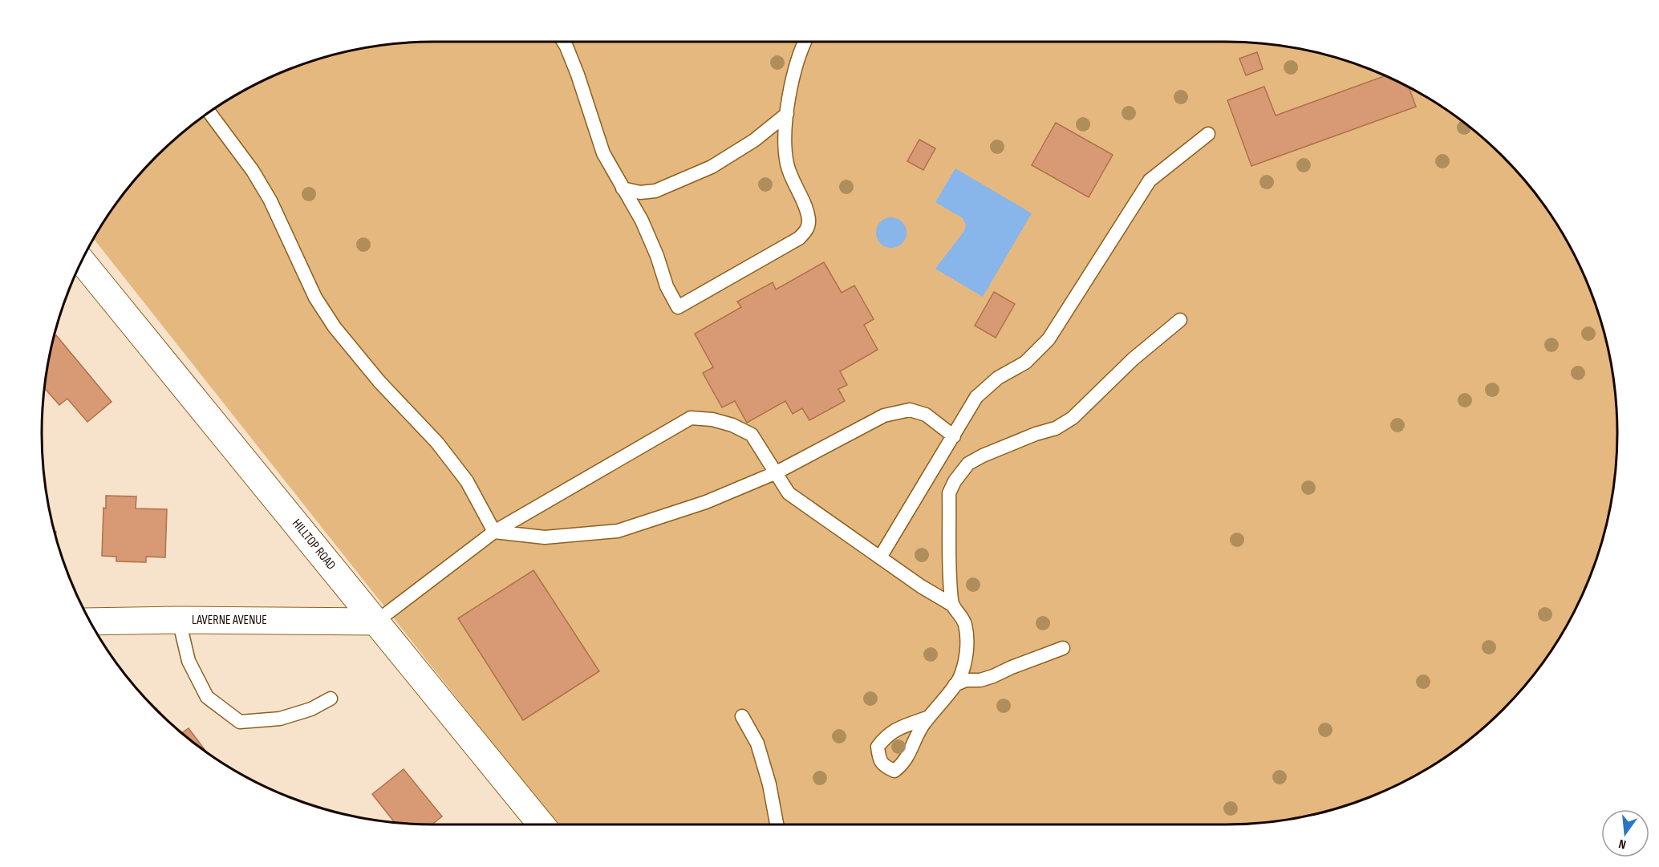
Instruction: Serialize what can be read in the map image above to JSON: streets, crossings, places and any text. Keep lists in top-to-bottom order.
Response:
{
  "streets": {
    "street": ["HILLTOP ROAD", "LAVERNE AVENUE"]
  },
  "crossings": [
    ["HILLTOP ROAD", "LAVERNE AVENUE"]
  ],
  "north": "bottom"
}
